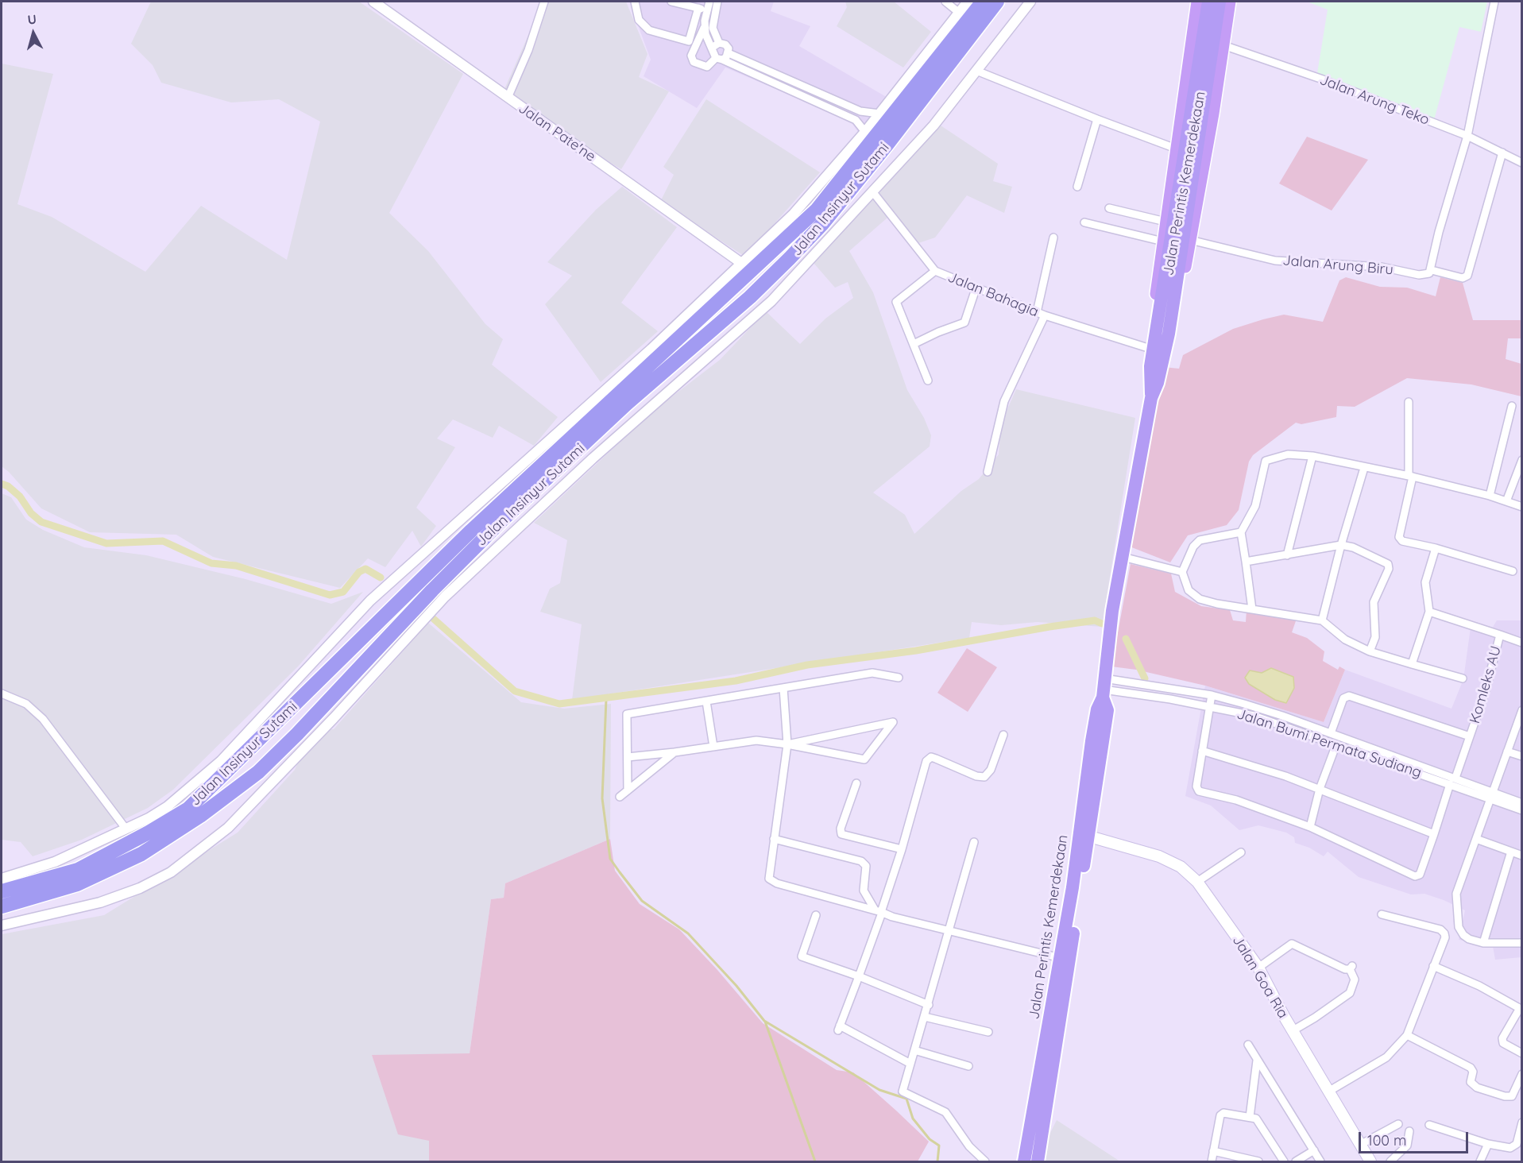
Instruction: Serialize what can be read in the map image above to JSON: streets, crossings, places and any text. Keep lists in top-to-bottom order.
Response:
{
  "streets": {
    "highway": ["Jalan Perintis Kemerdekaan", "Jalan Insinyur Sutami"],
    "main road": ["Jalan Goa Ria"],
    "street": [
      "Jalan Arung Teko",
      "Jalan Pate'ne",
      "Jalan Arung Biru",
      "Jalan Bahagia",
      "Komleks AU",
      "Jalan Bumi Permata Sudiang"
    ]
  },
  "crossings": [
    ["Jalan Arung Teko", "Jalan Perintis Kemerdekaan"],
    ["Jalan Perintis Kemerdekaan", "Jalan Arung Biru"],
    ["Jalan Perintis Kemerdekaan", "Jalan Bahagia"],
    ["Jalan Perintis Kemerdekaan", "Jalan Bumi Permata Sudiang"],
    ["Jalan Perintis Kemerdekaan", "Jalan Goa Ria"],
    ["Komleks AU", "Jalan Bumi Permata Sudiang"]
  ],
  "scale_bar": "100 m",
  "north": "top"
}
